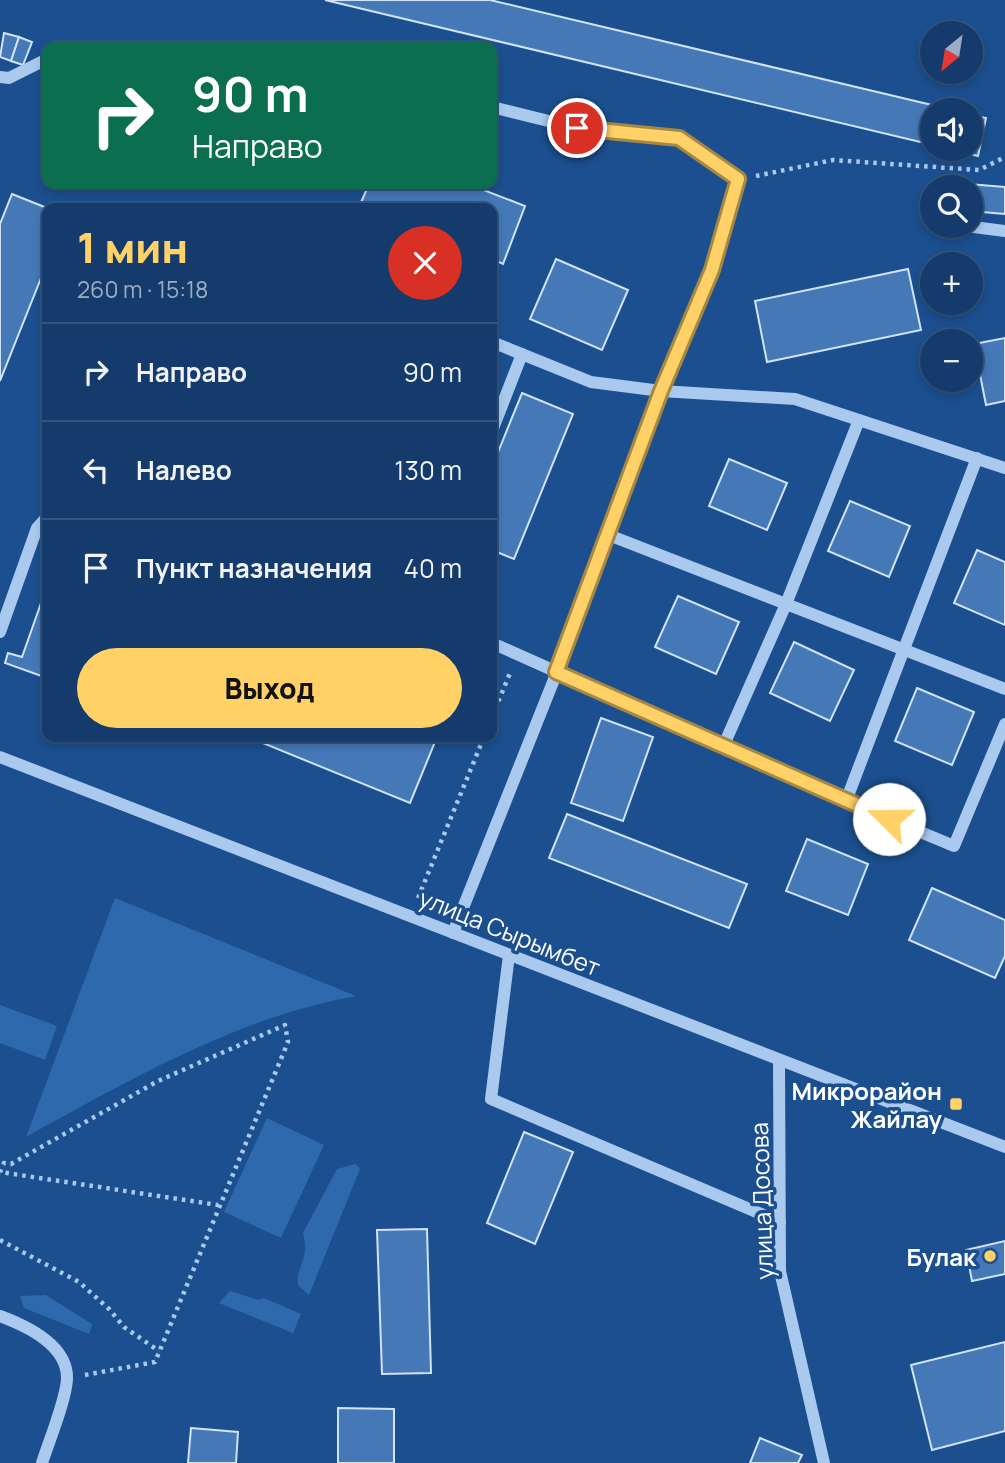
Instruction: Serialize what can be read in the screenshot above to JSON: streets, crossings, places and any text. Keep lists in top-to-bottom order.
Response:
{
  "streets": {
    "street": ["улица Сырымбет", "улица Досова"]
  },
  "crossings": [
    ["улица Сырымбет", "улица Досова"]
  ],
  "places": {
    "transit": ["Микрорайон Жайлау"],
    "other": ["Булак"]
  },
  "north": "bottom left",
  "page": {
    "map_buttons": ["+", "−"],
    "turn": ["90 m", "Направо"],
    "heading": ["1 мин", "260 m · 15:18"],
    "list": [
      {
        "name": "Направо",
        "value": "90 m"
      },
      {
        "name": "Налево",
        "value": "130 m"
      },
      {
        "name": "Пункт назначения",
        "value": "40 m"
      }
    ],
    "buttons": "Выход"
  }
}
